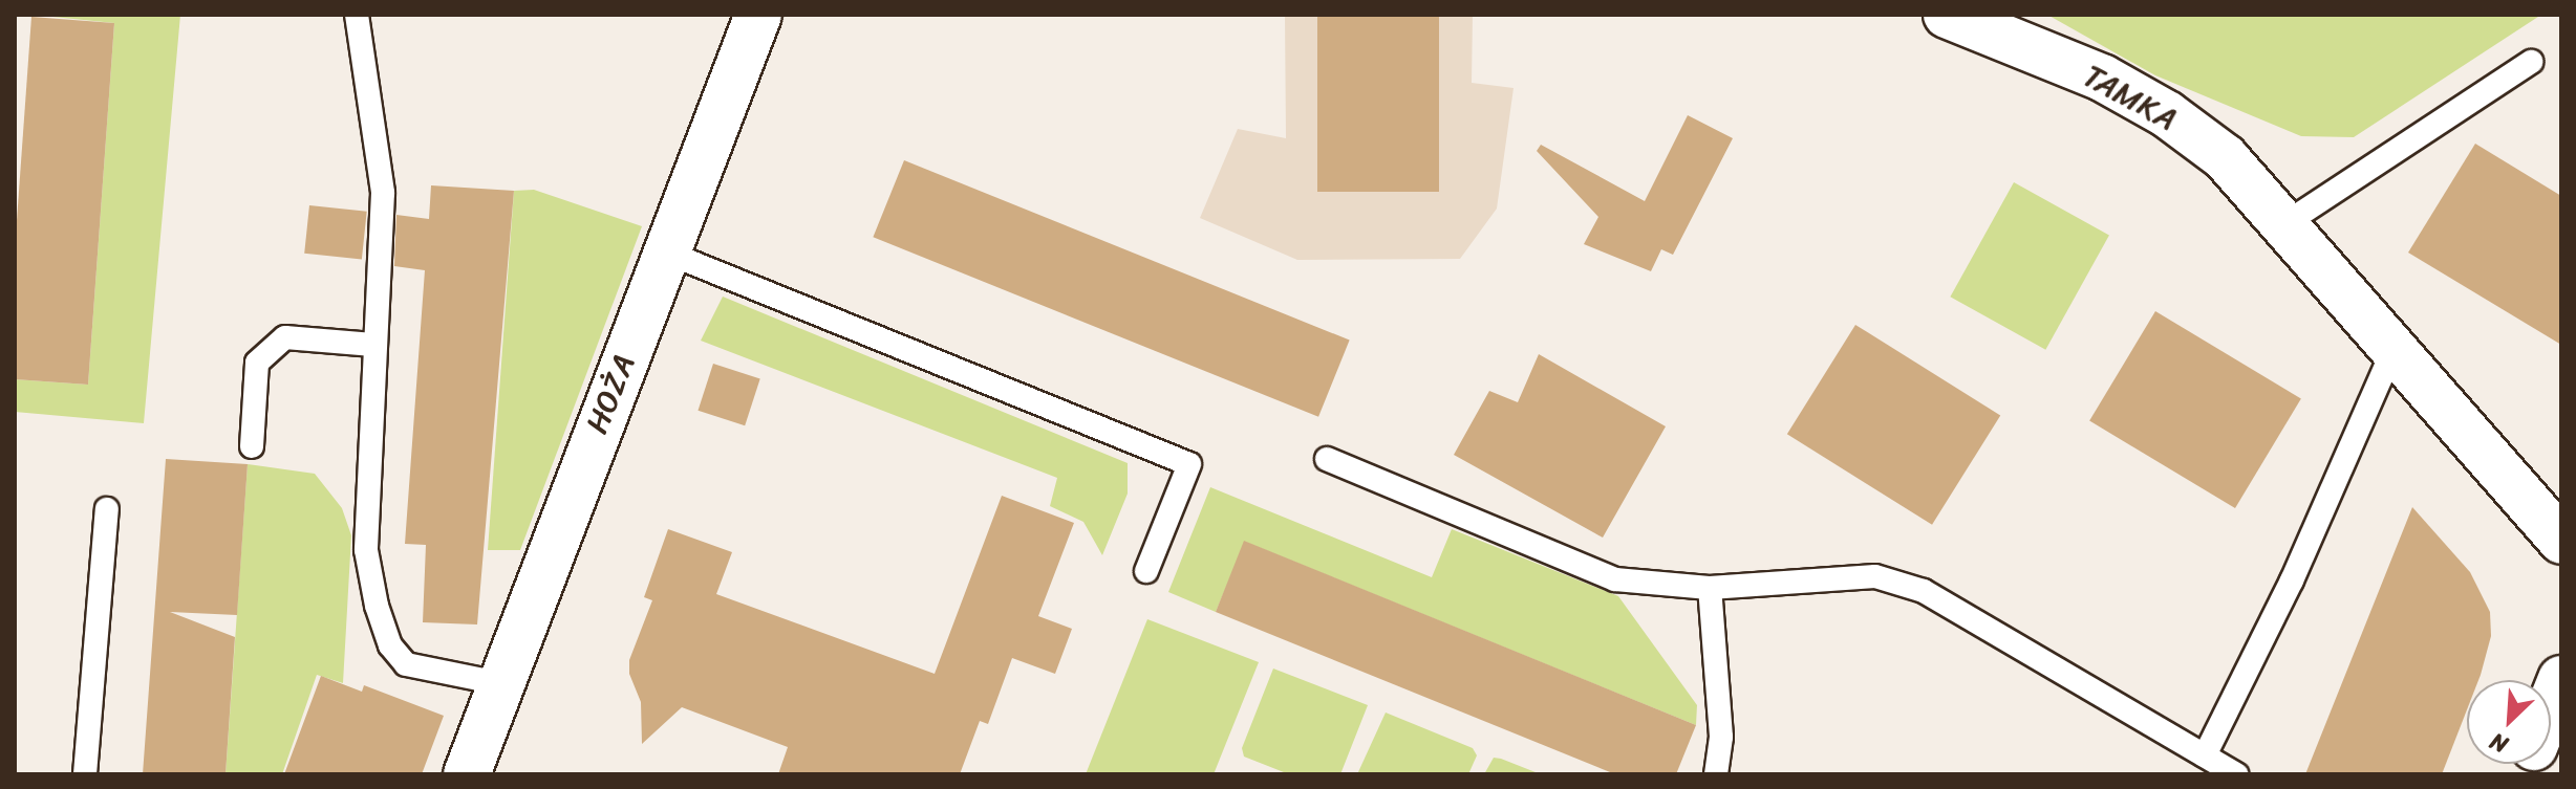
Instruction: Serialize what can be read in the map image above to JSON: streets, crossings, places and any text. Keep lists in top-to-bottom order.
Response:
{
  "streets": {
    "street": ["TAMKA", "HOŻA"]
  },
  "north": "bottom left"
}
